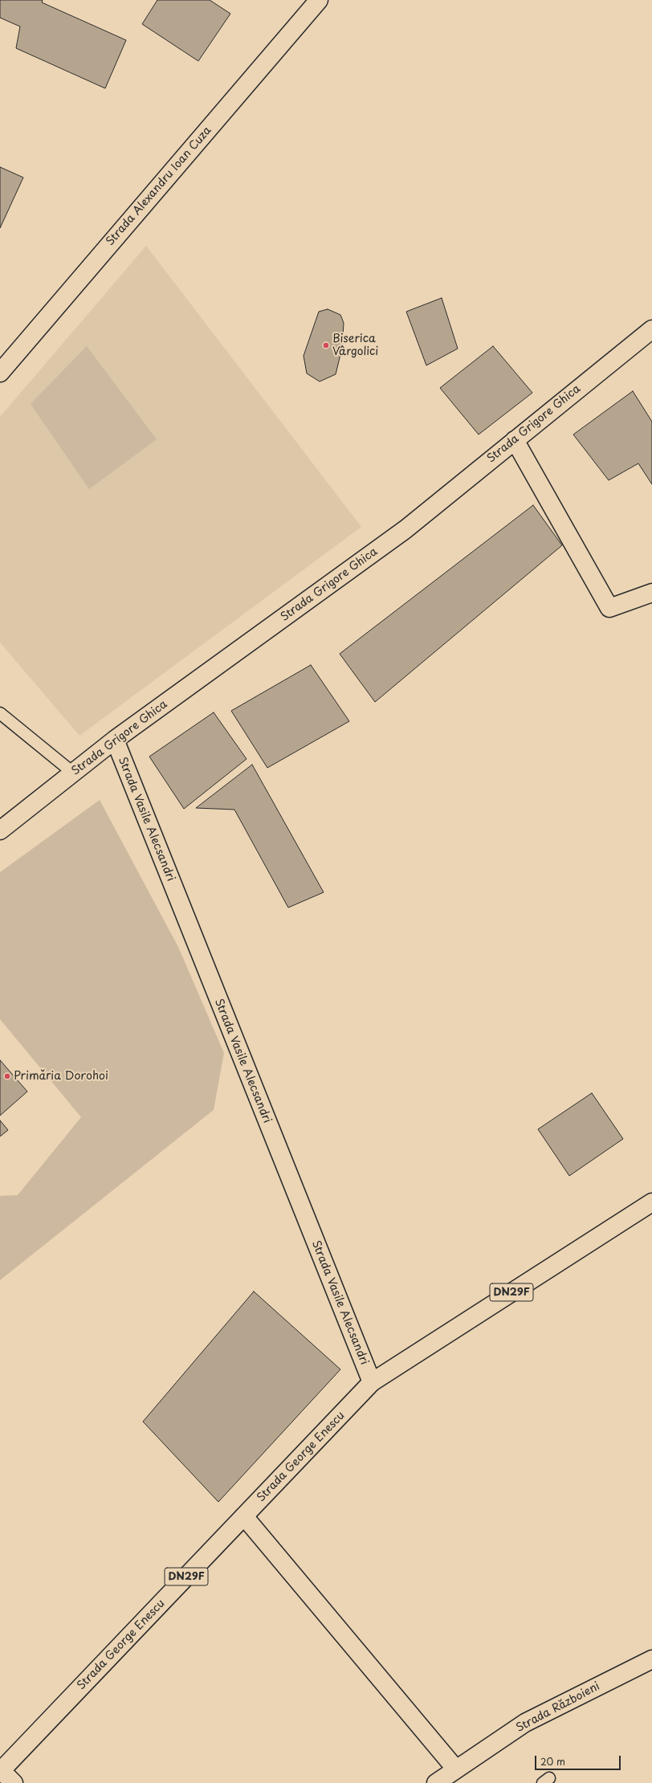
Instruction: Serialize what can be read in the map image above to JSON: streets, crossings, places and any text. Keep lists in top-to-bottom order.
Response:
{
  "streets": {
    "street": [
      "Strada Alexandru Ioan Cuza",
      "Strada Grigore Ghica",
      "Strada Vasile Alecsandri",
      "DN29F",
      "Strada George Enescu",
      "Strada Războieni"
    ]
  },
  "crossings": [
    ["Strada Grigore Ghica", "Strada Vasile Alecsandri"],
    ["Strada Vasile Alecsandri", "Strada George Enescu"],
    ["DN29F", "Strada George Enescu"]
  ],
  "places": ["Biserica Vârgolici", "Primăria Dorohoi"],
  "scale_bar": "20 m"
}
